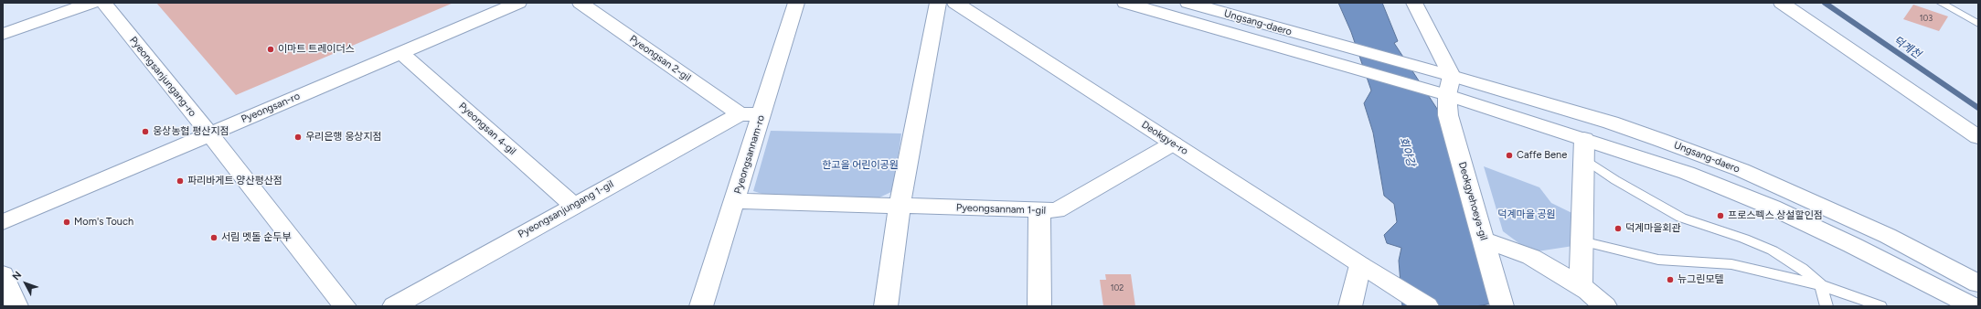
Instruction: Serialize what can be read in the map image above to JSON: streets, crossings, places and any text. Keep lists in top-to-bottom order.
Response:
{
  "streets": {
    "street": [
      "Ungsang-daero",
      "Pyeongsan 2-gil",
      "Pyeongsanjungang-ro",
      "Pyeongsan-ro",
      "Pyeongsan 4-gil",
      "Deokgye-ro",
      "Pyeongsannam-ro",
      "Deokgyehoeya-gil",
      "Pyeongsanjungang 1-gil",
      "Pyeongsannam 1-gil"
    ]
  },
  "crossings": [
    ["Ungsang-daero", "Deokgyehoeya-gil"],
    ["Pyeongsan 2-gil", "Pyeongsanjungang 1-gil"],
    ["Pyeongsanjungang-ro", "Pyeongsan-ro"],
    ["Pyeongsan-ro", "Pyeongsan 4-gil"],
    ["Pyeongsan 4-gil", "Pyeongsanjungang 1-gil"],
    ["Deokgye-ro", "Pyeongsannam 1-gil"],
    ["Pyeongsannam-ro", "Pyeongsannam 1-gil"]
  ],
  "water": ["덕계천", "회야강"],
  "parks": ["한고을 어린이공원", "덕계마을 공원"],
  "places": [
    "이마트 트레이더스",
    "웅상농협 평산지점",
    "우리은행 웅상지점",
    "Caffe Bene",
    "파리바게트 양산평산점",
    "프로스펙스 상설할인점",
    "Mom's Touch",
    "덕계마을회관",
    "서림 멧돌 순두부",
    "뉴그린모텔"
  ],
  "house_numbers": ["103", "102"],
  "north": "top left"
}
